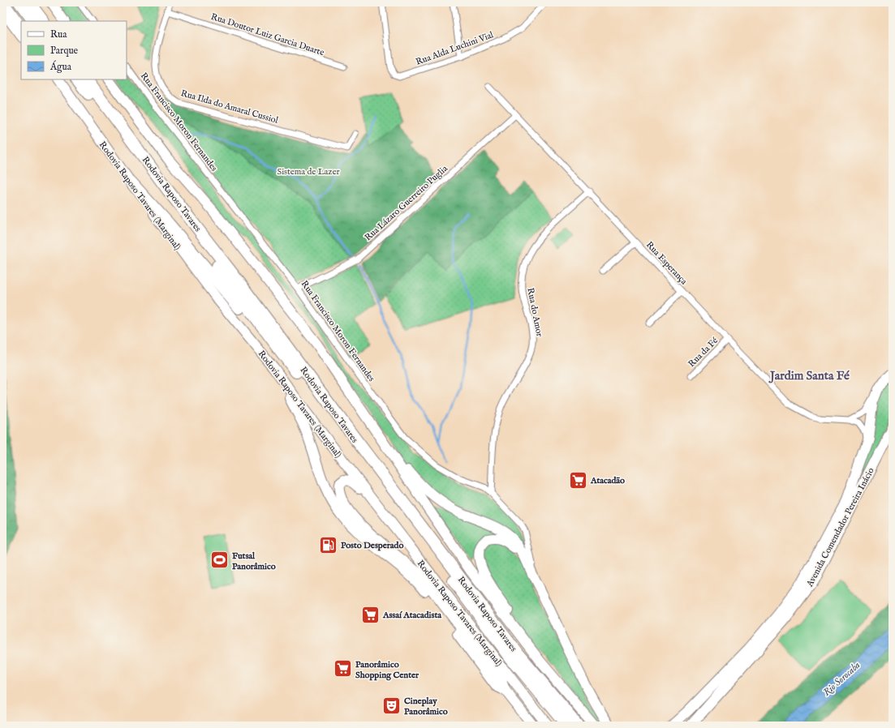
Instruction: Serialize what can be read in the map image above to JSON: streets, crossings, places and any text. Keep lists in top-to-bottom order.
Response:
{
  "streets": {
    "highway": ["Rodovia Raposo Tavares", "Rodovia Raposo Tavares (Marginal)", "Avenida Comendador Pereira Inácio"],
    "street": [
      "Rua Doutor Luiz Garcia Duarte",
      "Rua Alda Luchini Vial",
      "Rua Ilda do Amaral Cussiol",
      "Rua Francisco Moron Fernandes",
      "Rua Lázaro Guerreiro Puglia",
      "Rua Esperança",
      "Rua do Amor",
      "Rua da Fé"
    ]
  },
  "crossings": [
    ["Rua Doutor Luiz Garcia Duarte", "Rua Ilda do Amaral Cussiol"],
    ["Rua Francisco Moron Fernandes", "Rua Lázaro Guerreiro Puglia"],
    ["Rua Francisco Moron Fernandes", "Rua do Amor"],
    ["Rua Lázaro Guerreiro Puglia", "Rua Esperança"],
    ["Rua Esperança", "Rua do Amor"],
    ["Rua Esperança", "Rua da Fé"],
    ["Rua Esperança", "Avenida Comendador Pereira Inácio"]
  ],
  "districts": ["Jardim Santa Fé"],
  "water": ["Rio Sorocaba"],
  "parks": ["Sistema de Lazer"],
  "places": {
    "supermarket": ["Atacadão", "Assaí Atacadista", "Panorâmico Shopping Center"],
    "fuel station": ["Posto Desperado"],
    "sports": ["Futsal Panorâmico"],
    "theatre": ["Cineplay Panorâmico"]
  },
  "legend": ["Rua", "Parque", "Água"]
}
